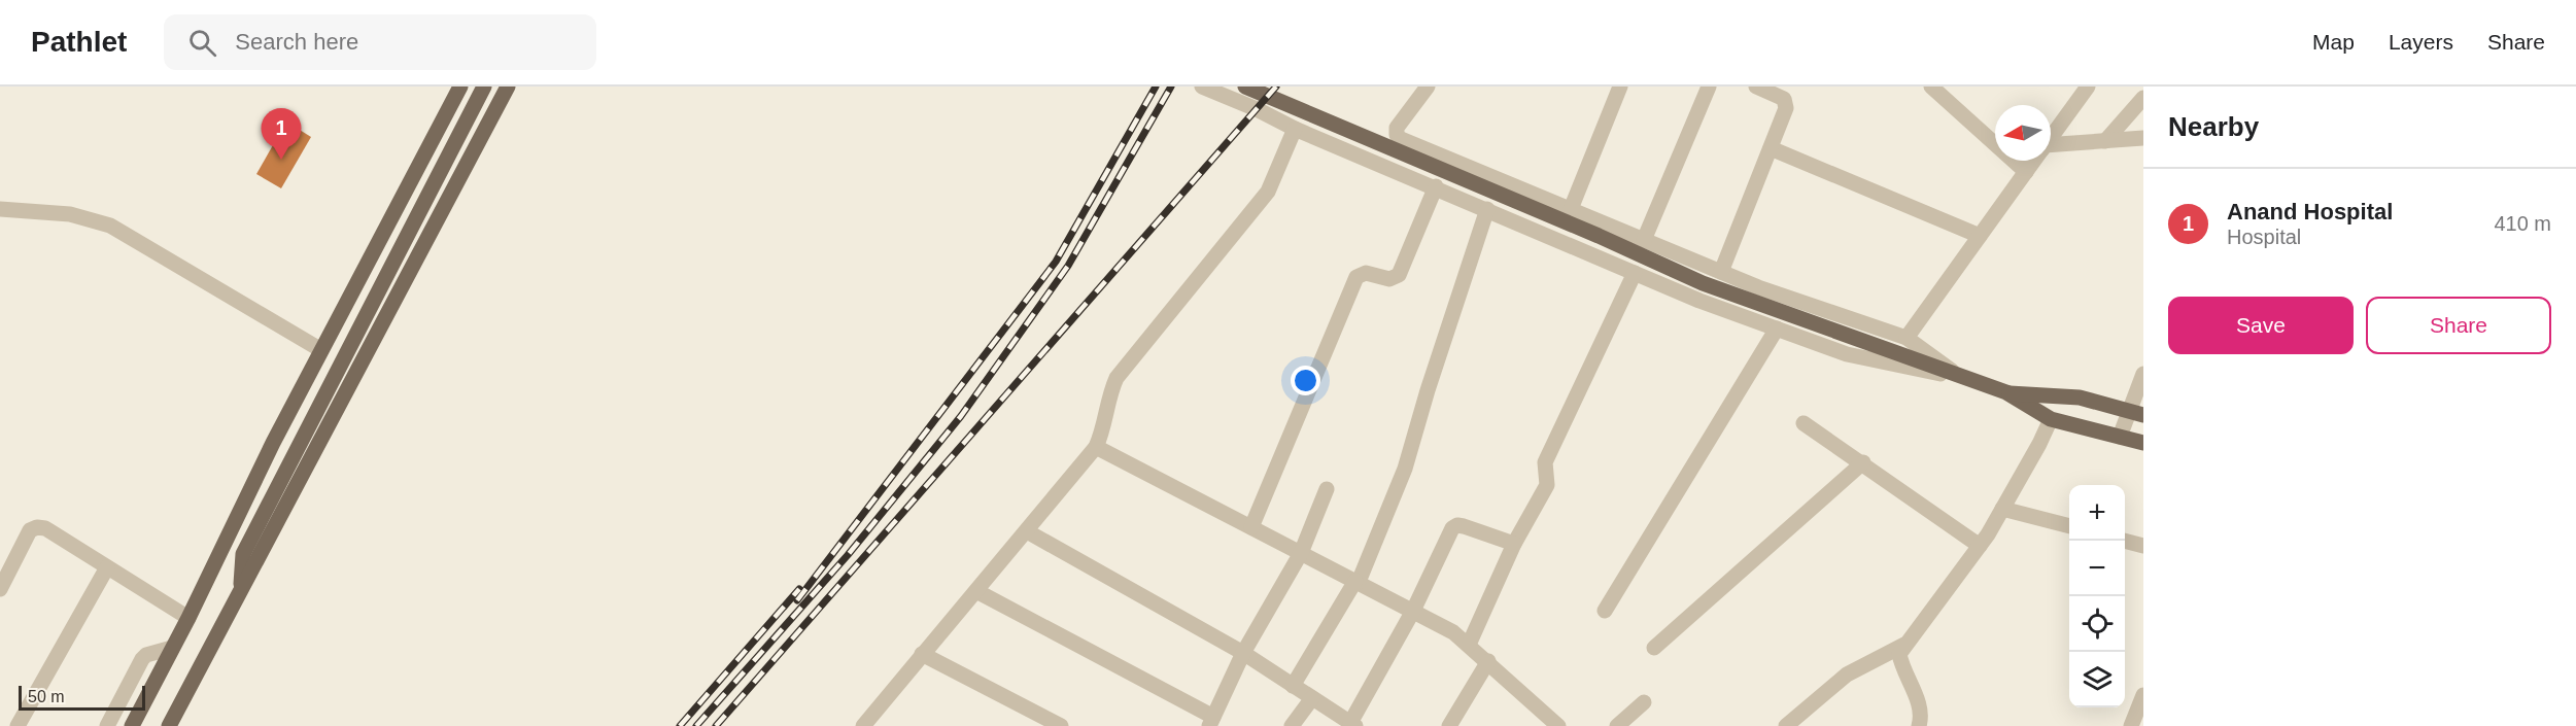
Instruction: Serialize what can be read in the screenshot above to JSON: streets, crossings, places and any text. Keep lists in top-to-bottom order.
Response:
{
  "scale_bar": "50 m",
  "north": "left",
  "page": {
    "header": "Pathlet",
    "search": "Search here",
    "nav": ["Map", "Layers", "Share"],
    "heading": "Nearby",
    "pins": "1",
    "list": [
      {
        "mark": "1",
        "name": "Anand Hospital",
        "note": "Hospital",
        "value": "410 m"
      }
    ],
    "buttons": ["Save", "Share"],
    "map_buttons": ["+", "−"],
    "scale": "50 m"
  }
}
